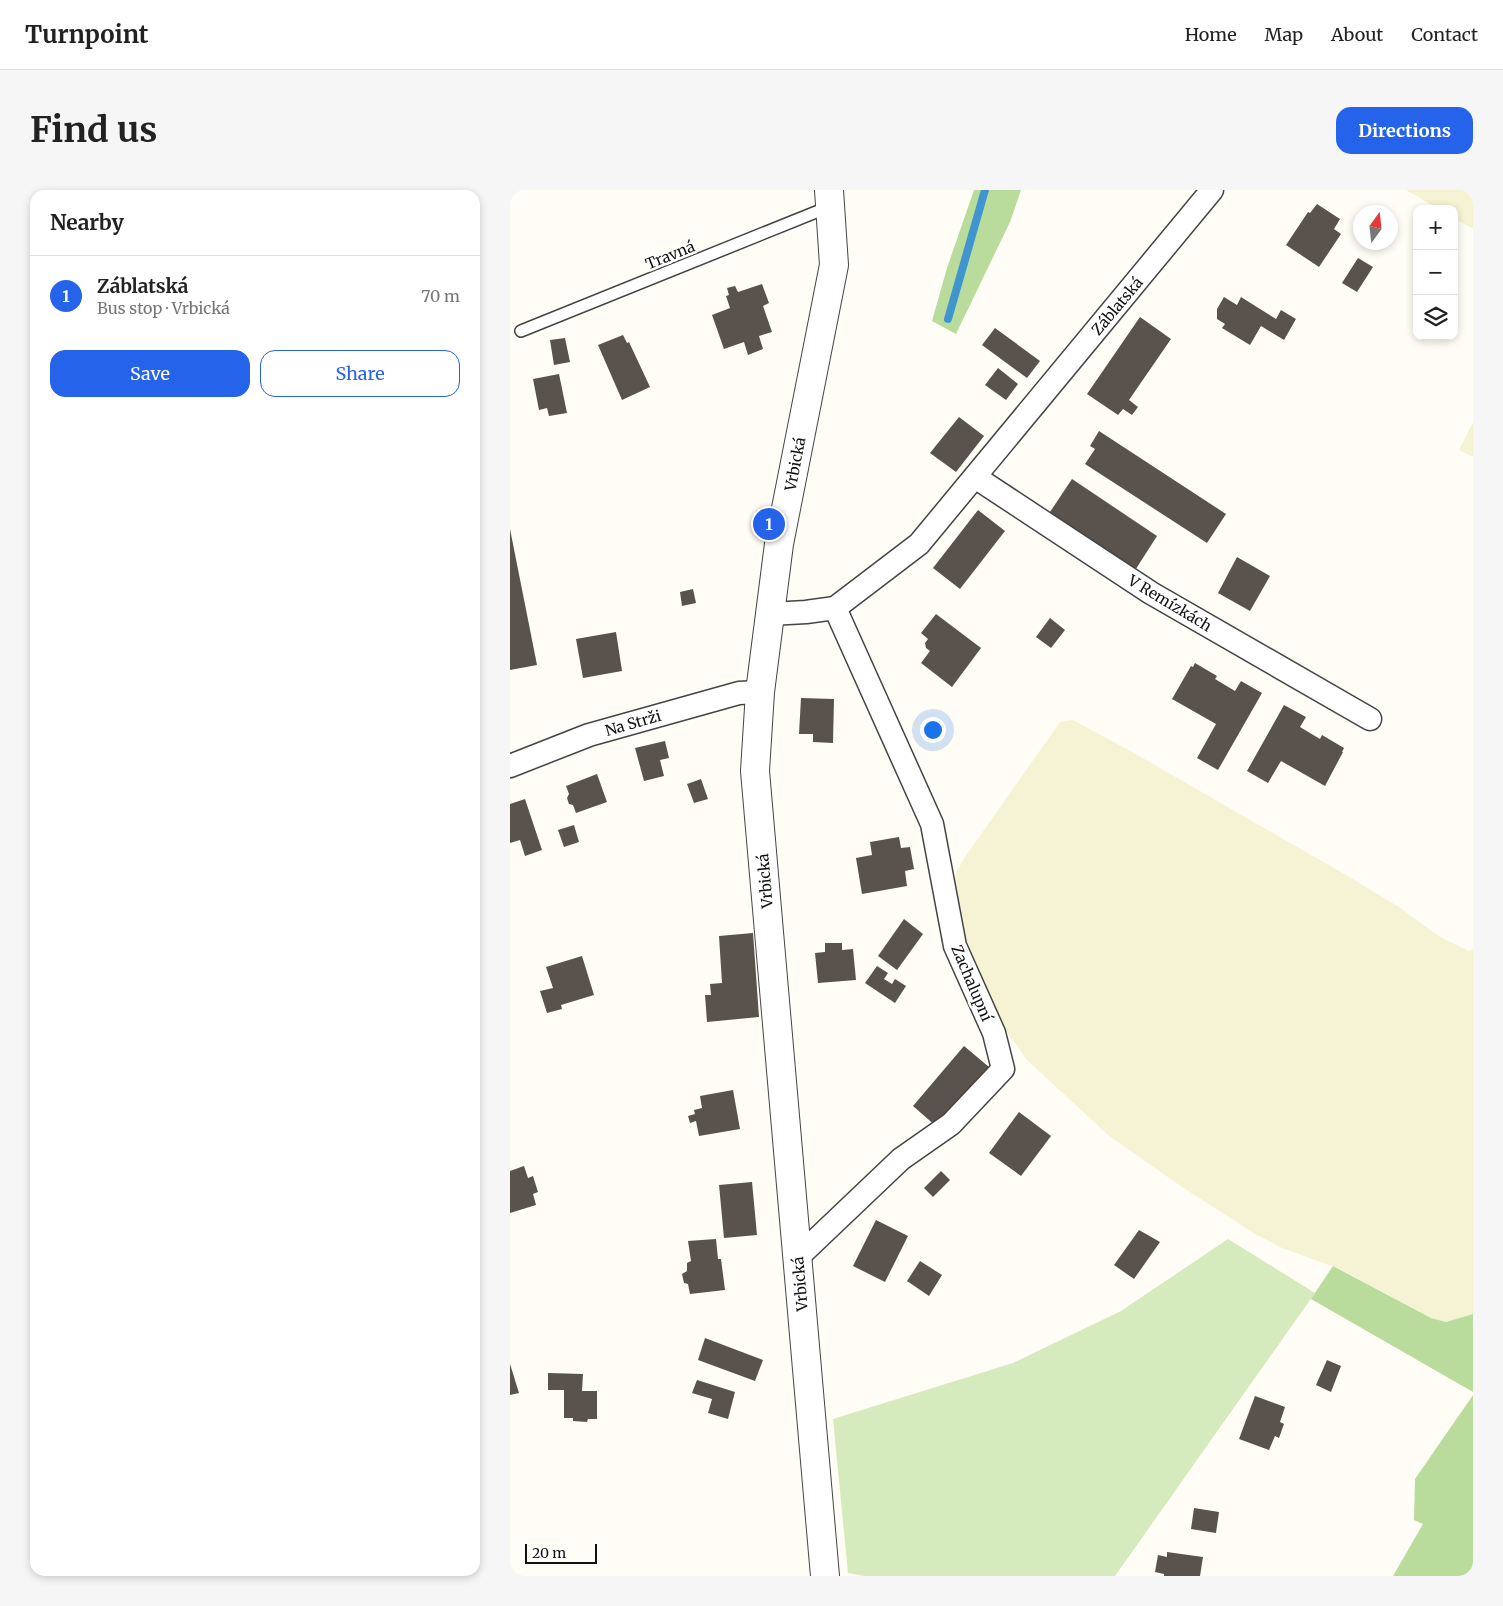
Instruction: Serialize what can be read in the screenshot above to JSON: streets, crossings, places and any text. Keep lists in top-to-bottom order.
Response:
{
  "streets": {
    "street": [
      "Záblatská",
      "Vrbická",
      "V Remízkách",
      "Na Strži",
      "Zachalupní"
    ],
    "lane": ["Travná"]
  },
  "crossings": [
    ["Travná", "Vrbická"],
    ["Záblatská", "Vrbická"],
    ["Záblatská", "V Remízkách"],
    ["Záblatská", "Zachalupní"],
    ["Vrbická", "Na Strži"],
    ["Vrbická", "Zachalupní"]
  ],
  "scale_bar": "20 m",
  "north": "top",
  "page": {
    "header": "Turnpoint",
    "nav": [
      "Home",
      "Map",
      "About",
      "Contact"
    ],
    "buttons": [
      "Directions",
      ["Save", "Share"]
    ],
    "title": "Find us",
    "heading": "Nearby",
    "map_buttons": ["+", "−"],
    "list": [
      {
        "mark": "1",
        "name": "Záblatská",
        "note": "Bus stop · Vrbická",
        "value": "70 m"
      }
    ],
    "pins": "1",
    "scale": "20 m"
  }
}
